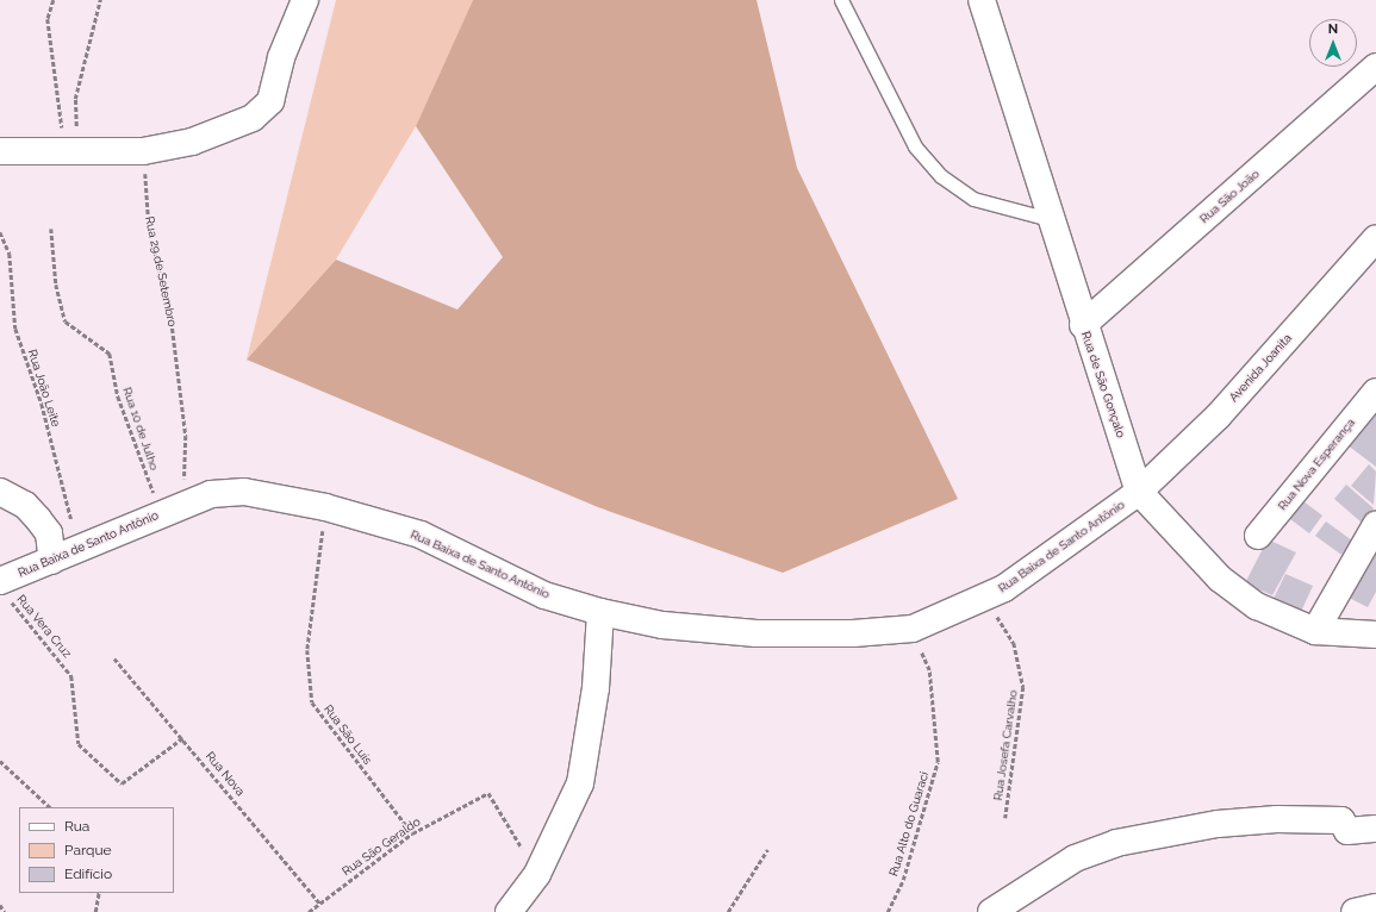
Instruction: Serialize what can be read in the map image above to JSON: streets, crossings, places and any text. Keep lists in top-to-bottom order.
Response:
{
  "streets": {
    "street": [
      "Rua São João",
      "Avenida Joanita",
      "Rua de São Gonçalo",
      "Rua Nova Esperança",
      "Rua Baixa de Santo Antônio"
    ],
    "path": [
      "Rua 29 de Setembro",
      "Rua João Leite",
      "Rua 10 de Julho",
      "Rua Vera Cruz",
      "Rua São Luís",
      "Rua Josefa Carvalho",
      "Rua Nova",
      "Rua Alto do Guaraci",
      "Rua São Geraldo"
    ]
  },
  "crossings": [
    ["Rua São João", "Rua de São Gonçalo"],
    ["Rua 29 de Setembro", "Rua 10 de Julho"],
    ["Rua 29 de Setembro", "Rua Baixa de Santo Antônio"],
    ["Avenida Joanita", "Rua de São Gonçalo"],
    ["Avenida Joanita", "Rua Baixa de Santo Antônio"],
    ["Rua de São Gonçalo", "Rua Baixa de Santo Antônio"],
    ["Rua João Leite", "Rua Baixa de Santo Antônio"],
    ["Rua 10 de Julho", "Rua Baixa de Santo Antônio"],
    ["Rua Baixa de Santo Antônio", "Rua Vera Cruz"],
    ["Rua Baixa de Santo Antônio", "Rua Josefa Carvalho"],
    ["Rua Baixa de Santo Antônio", "Rua Alto do Guaraci"],
    ["Rua Vera Cruz", "Rua Nova"],
    ["Rua São Luís", "Rua São Geraldo"],
    ["Rua Nova", "Rua São Geraldo"]
  ],
  "legend": ["Rua", "Parque", "Edifício"],
  "north": "top"
}
